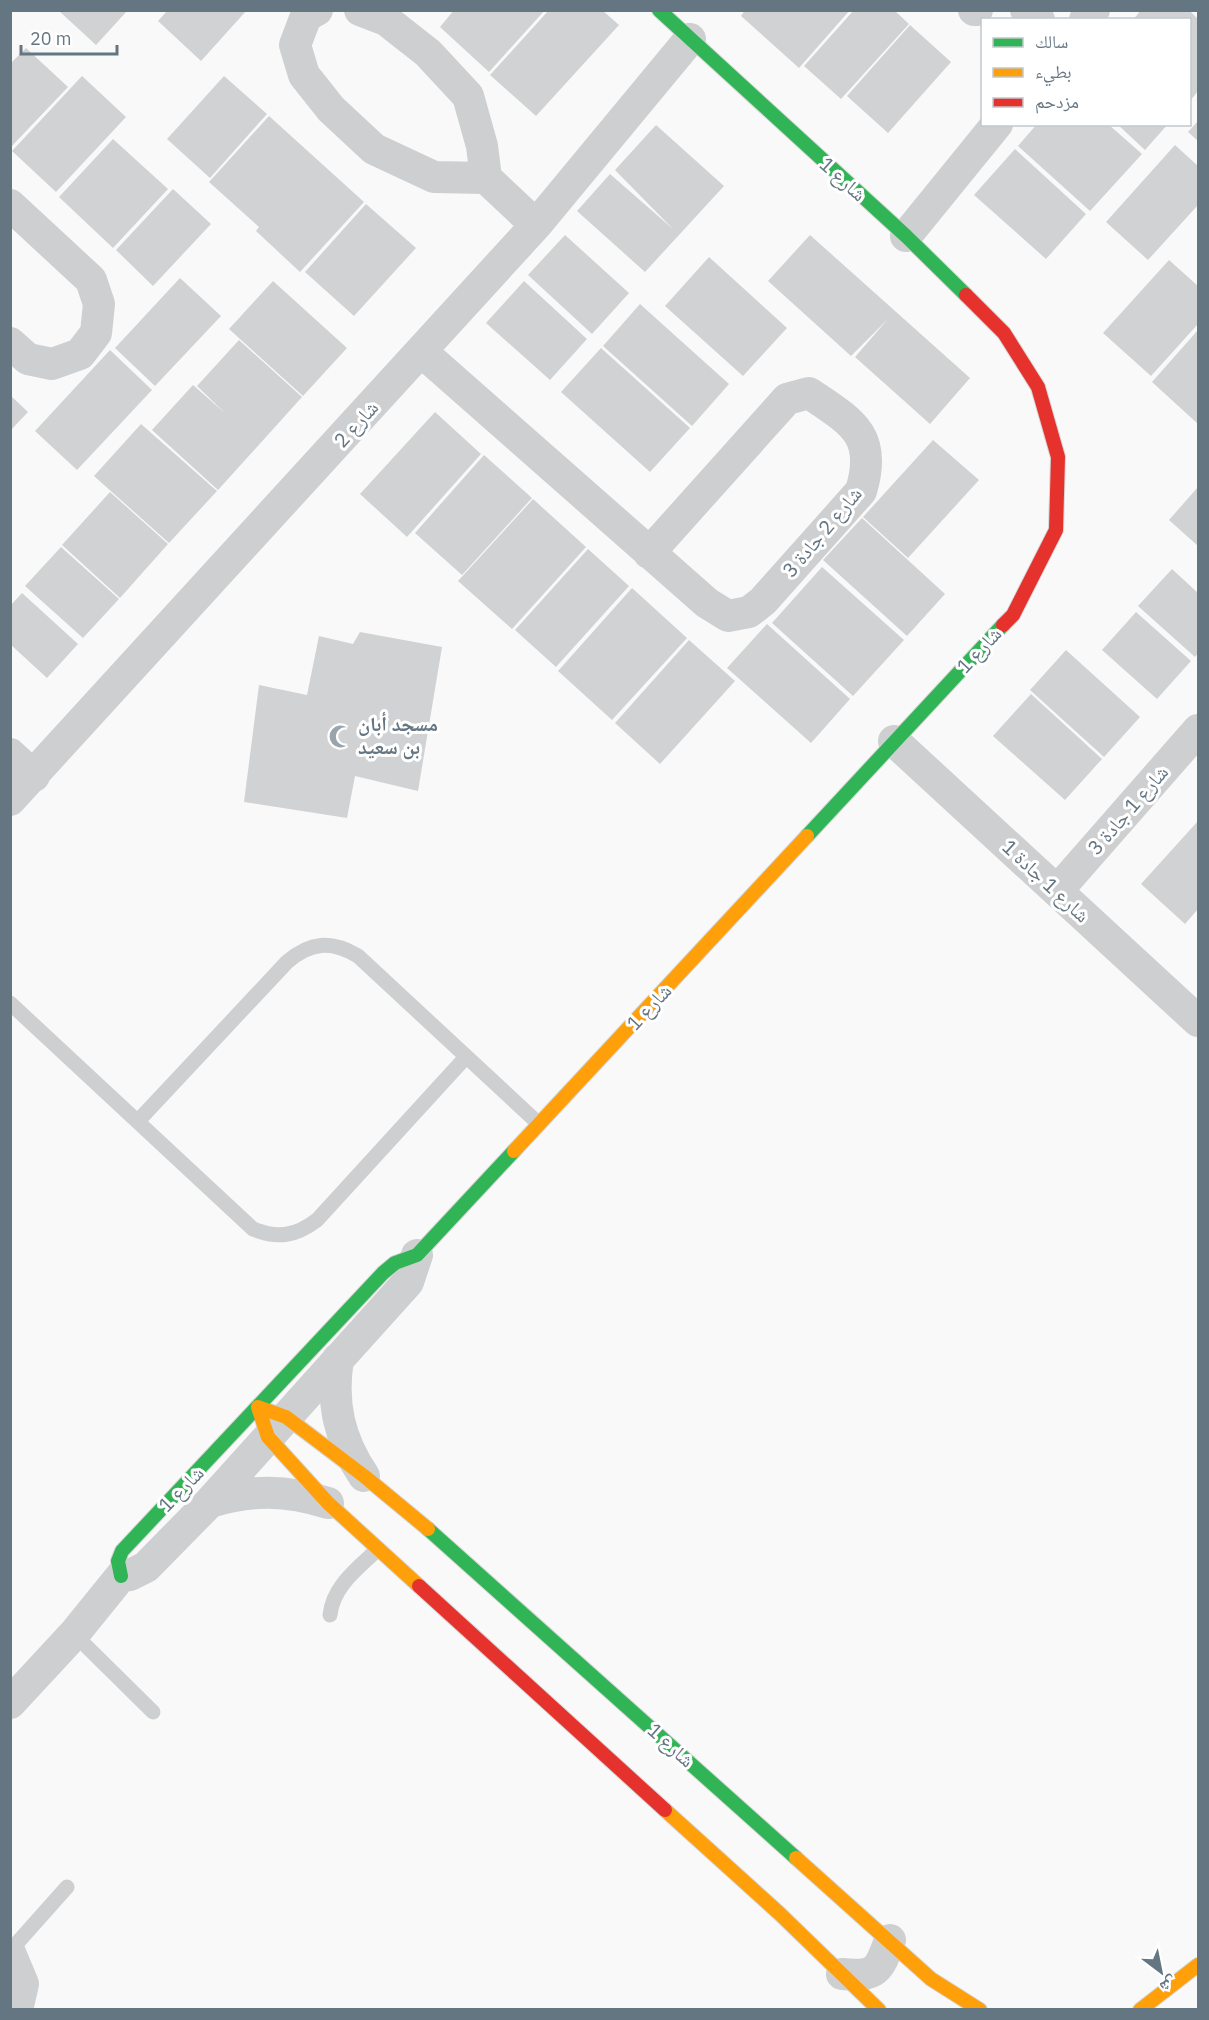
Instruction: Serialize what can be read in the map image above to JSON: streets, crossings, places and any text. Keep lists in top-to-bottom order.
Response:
{
  "streets": {
    "street": [
      "شارع 1",
      "شارع 2",
      "شارع 2 جادة 3",
      "شارع 1 جادة 3",
      "شارع 1 جادة 1"
    ]
  },
  "crossings": [
    ["شارع 1", "شارع 2"],
    ["شارع 1", "شارع 1 جادة 1"],
    ["شارع 2", "شارع 2 جادة 3"],
    ["شارع 1 جادة 3", "شارع 1 جادة 1"]
  ],
  "places": {
    "mosque": ["مسجد أبان بن سعيد"]
  },
  "legend": ["سالك", "بطيء", "مزدحم"],
  "scale_bar": "20 m",
  "north": "bottom right"
}
